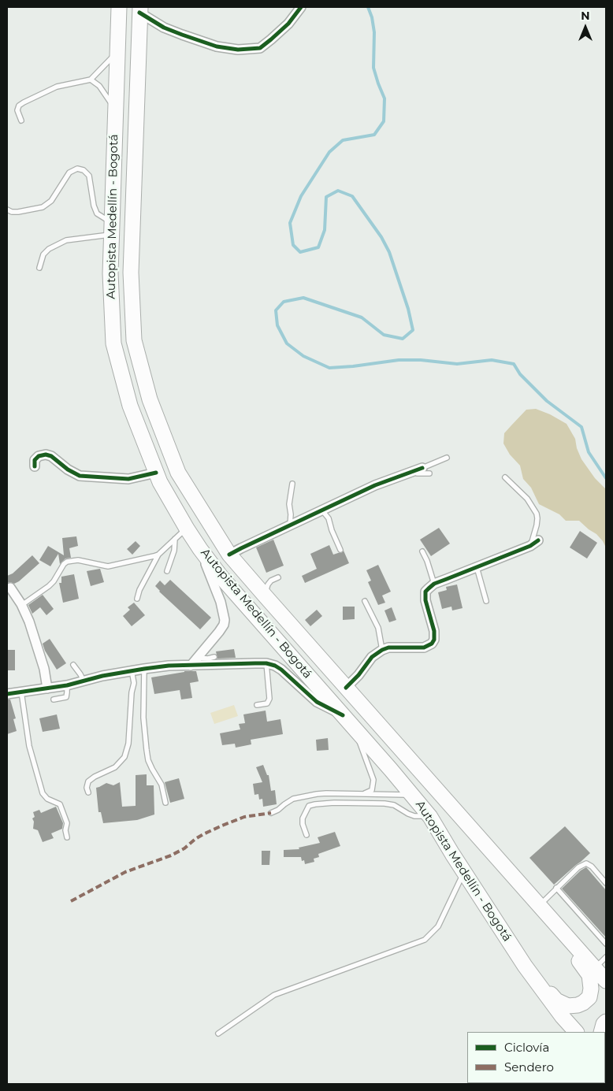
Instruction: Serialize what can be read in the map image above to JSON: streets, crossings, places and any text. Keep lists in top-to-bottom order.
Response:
{
  "streets": {
    "highway": ["Autopista Medellín - Bogotá"]
  },
  "legend": ["Ciclovía", "Sendero"],
  "north": "top"
}
